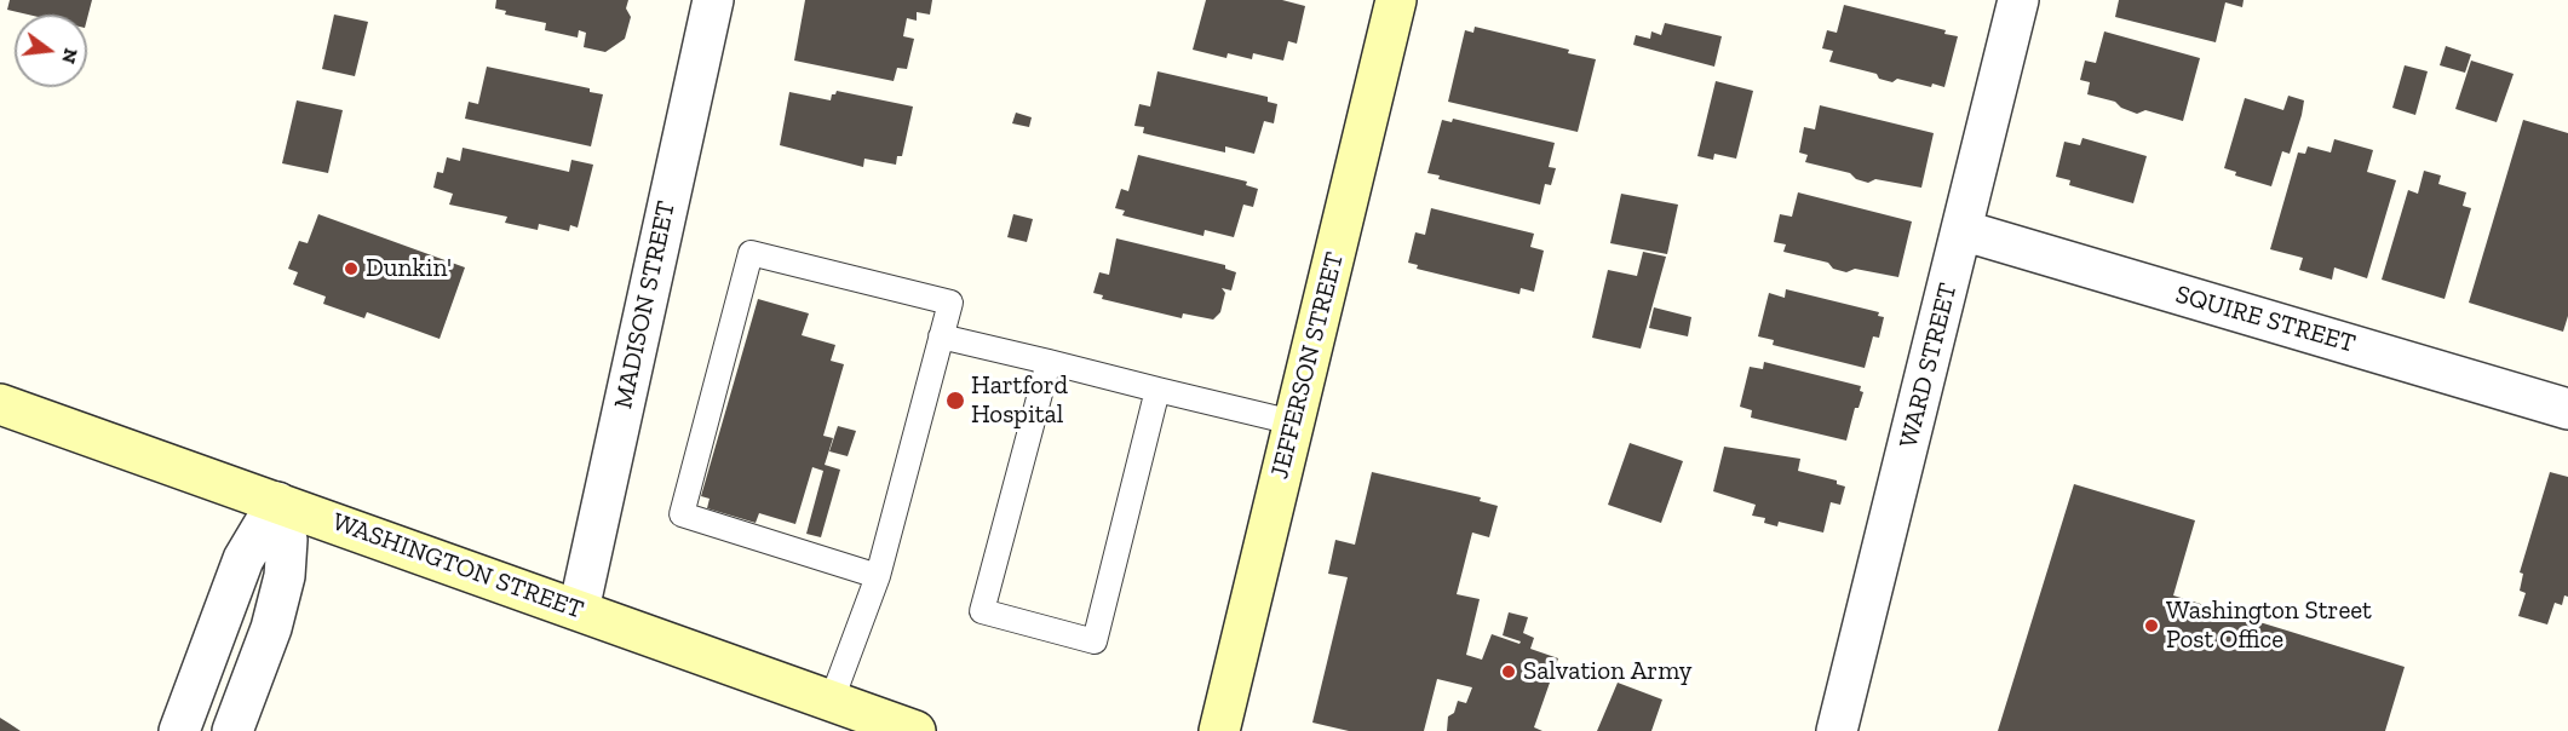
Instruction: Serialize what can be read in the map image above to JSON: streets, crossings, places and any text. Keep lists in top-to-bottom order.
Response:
{
  "streets": {
    "main road": ["JEFFERSON STREET", "WASHINGTON STREET"],
    "street": ["MADISON STREET", "SQUIRE STREET", "WARD STREET"]
  },
  "crossings": [
    ["MADISON STREET", "WASHINGTON STREET"],
    ["SQUIRE STREET", "WARD STREET"]
  ],
  "places": [
    "Dunkin'",
    "Hartford Hospital",
    "Washington Street Post Office",
    "Salvation Army"
  ],
  "north": "right"
}
